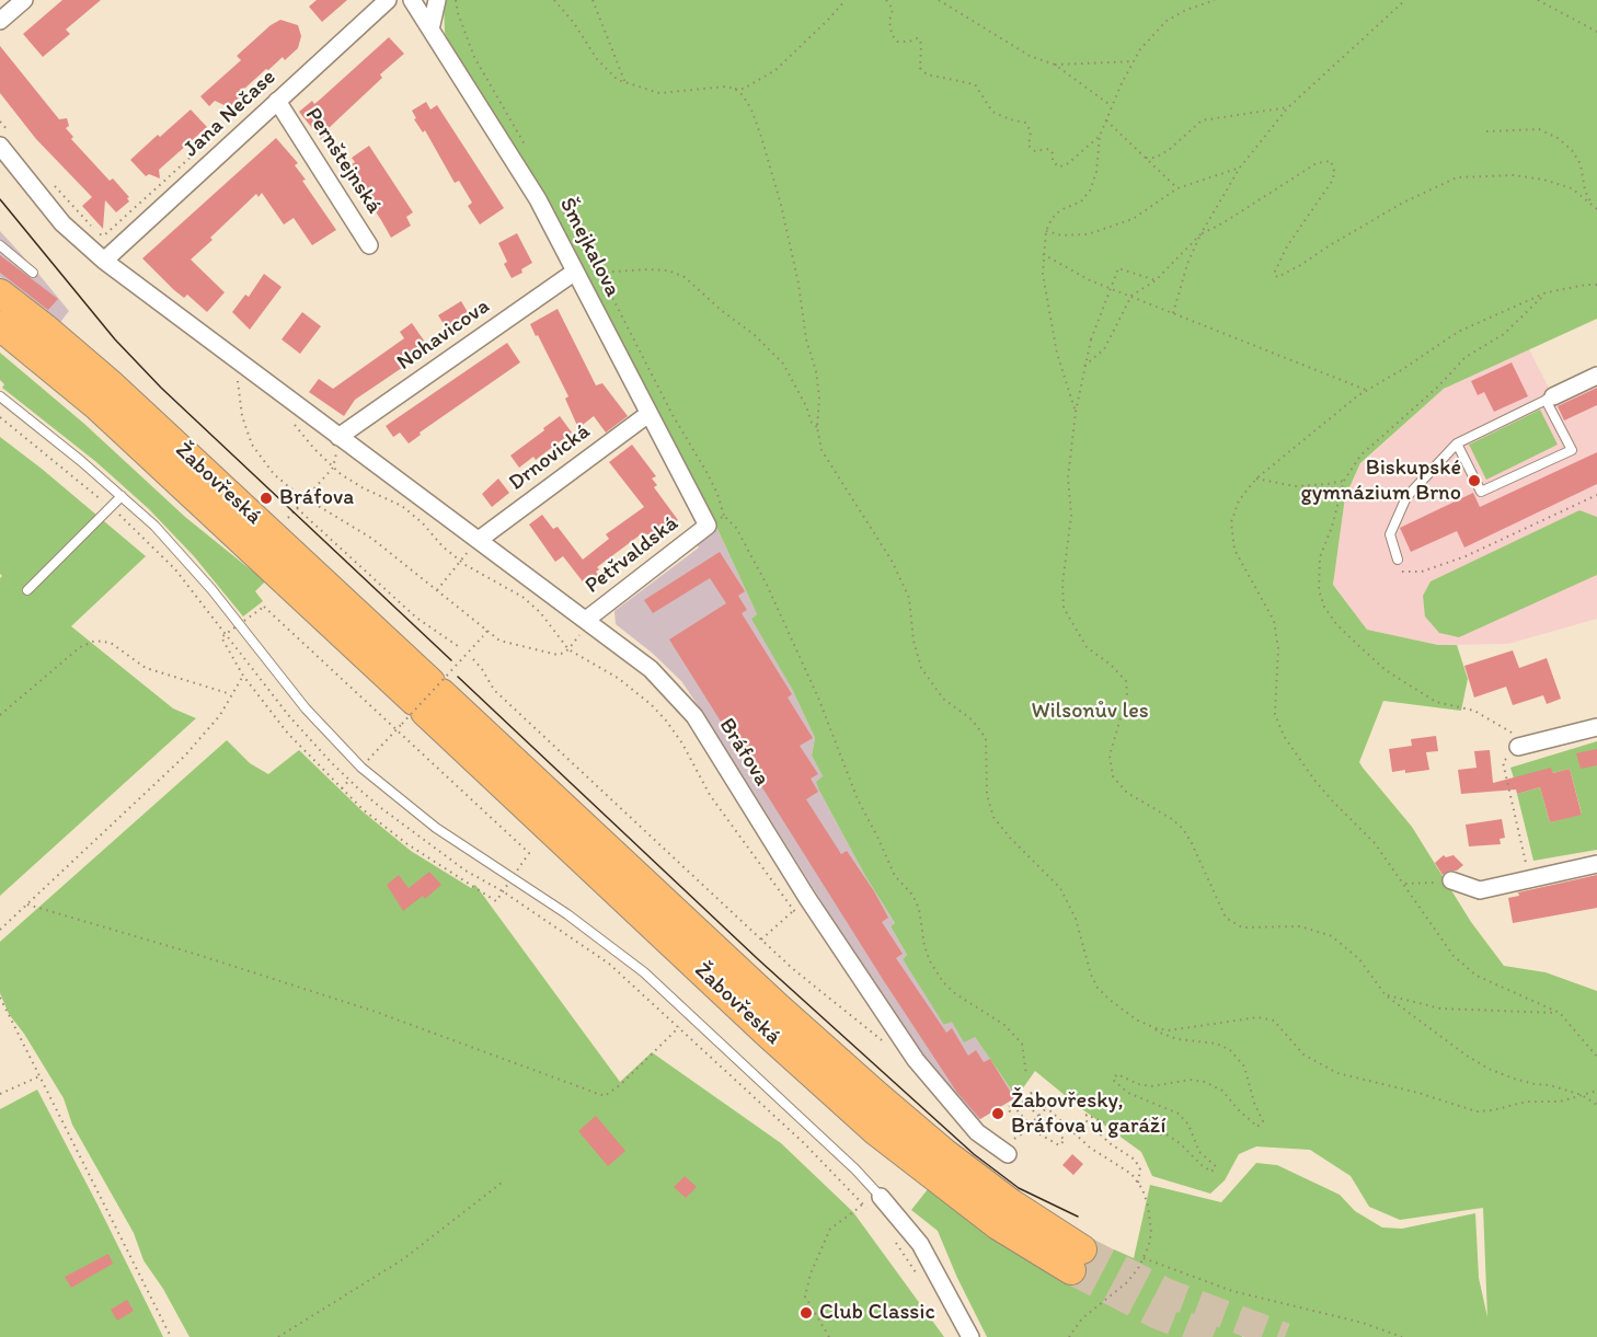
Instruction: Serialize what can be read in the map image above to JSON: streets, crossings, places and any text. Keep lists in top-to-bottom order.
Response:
{
  "streets": {
    "highway": ["Žabovřeská"],
    "street": [
      "Jana Nečase",
      "Pernštejnská",
      "Šmejkalova",
      "Nohavicova",
      "Drnovická",
      "Petřvaldská",
      "Bráfova"
    ]
  },
  "crossings": [
    ["Jana Nečase", "Pernštejnská"],
    ["Jana Nečase", "Bráfova"],
    ["Šmejkalova", "Nohavicova"],
    ["Šmejkalova", "Drnovická"],
    ["Šmejkalova", "Petřvaldská"],
    ["Nohavicova", "Bráfova"],
    ["Drnovická", "Bráfova"],
    ["Petřvaldská", "Bráfova"]
  ],
  "parks": ["Wilsonův les"],
  "places": [
    "Biskupské gymnázium Brno",
    "Bráfova",
    "Žabovřesky, Bráfova u garáží",
    "Club Classic"
  ]
}
